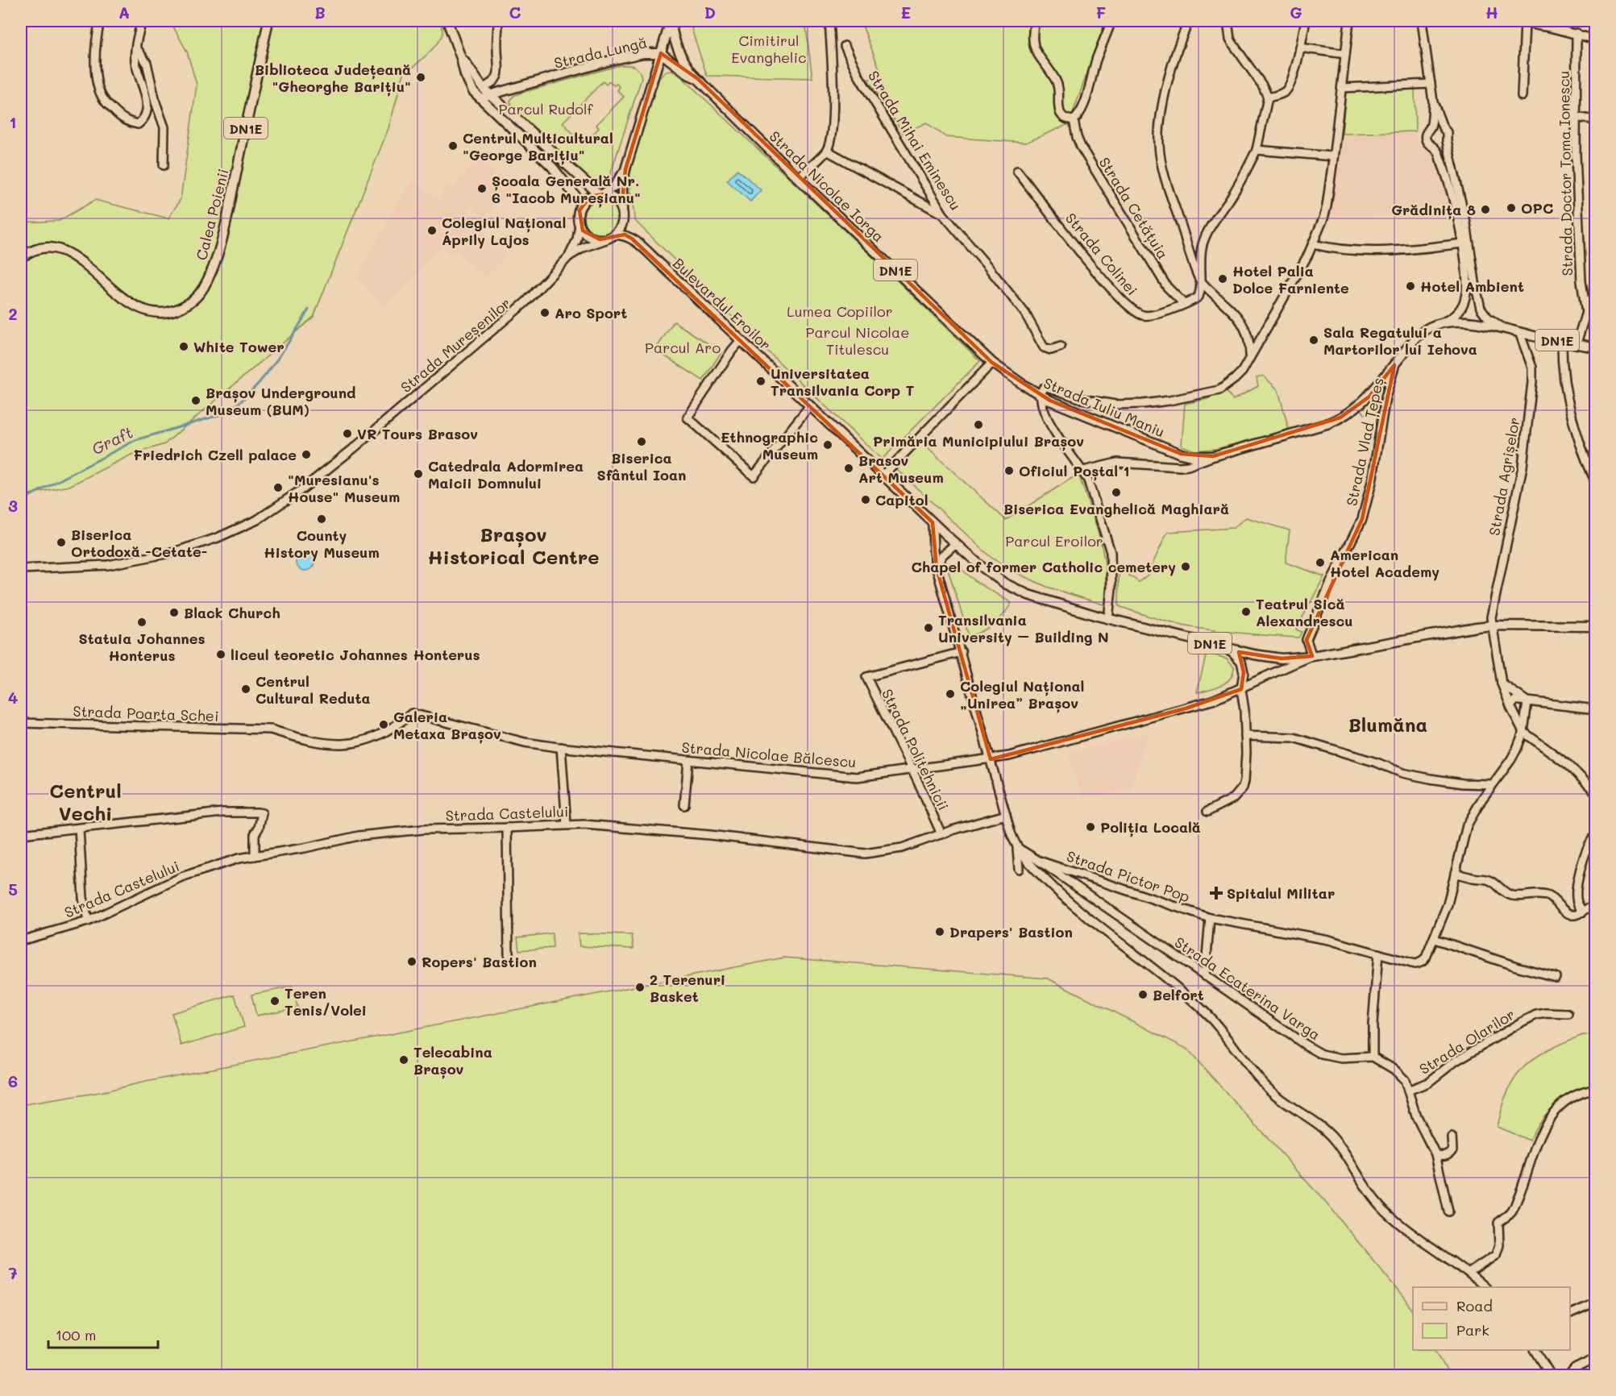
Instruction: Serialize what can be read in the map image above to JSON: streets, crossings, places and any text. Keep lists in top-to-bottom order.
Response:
{
  "streets": {
    "main road": [
      "Strada Lungă",
      "DN1E",
      "Strada Nicolae Iorga",
      "Calea Poienii",
      "Bulevardul Eroilor",
      "Strada Iuliu Maniu"
    ],
    "street": [
      "Strada Mihai Eminescu",
      "Strada Doctor Toma Ionescu",
      "Strada Cetățuia",
      "Strada Colinei",
      "Strada Mureșenilor",
      "Strada Vlad Țepeș",
      "Strada Agrișelor",
      "Strada Poarta Schei",
      "Strada Politehnicii",
      "Strada Nicolae Bălcescu",
      "Strada Castelului",
      "Strada Pictor Pop",
      "Strada Ecaterina Varga",
      "Strada Olarilor"
    ]
  },
  "crossings": [
    ["Strada Lungă", "Strada Nicolae Iorga"],
    ["DN1E", "Bulevardul Eroilor"],
    ["DN1E", "Strada Vlad Țepeș"],
    ["DN1E", "Strada Agrișelor"],
    ["DN1E", "Strada Nicolae Bălcescu"],
    ["Strada Nicolae Iorga", "Strada Iuliu Maniu"],
    ["Strada Cetățuia", "Strada Colinei"],
    ["Bulevardul Eroilor", "Strada Mureșenilor"],
    ["Bulevardul Eroilor", "Strada Vlad Țepeș"],
    ["Bulevardul Eroilor", "Strada Nicolae Bălcescu"],
    ["Strada Iuliu Maniu", "Strada Vlad Țepeș"],
    ["Strada Iuliu Maniu", "Strada Agrișelor"],
    ["Strada Vlad Țepeș", "Strada Nicolae Bălcescu"],
    ["Strada Poarta Schei", "Strada Nicolae Bălcescu"],
    ["Strada Politehnicii", "Strada Nicolae Bălcescu"],
    ["Strada Politehnicii", "Strada Castelului"],
    ["Strada Pictor Pop", "Strada Ecaterina Varga"]
  ],
  "districts": ["Brașov Historical Centre", "Blumăna", "Centrul Vechi"],
  "water": ["Graft"],
  "parks": [
    "Cimitirul Evanghelic",
    "Parcul Rudolf",
    "Lumea Copiilor",
    "Parcul Nicolae Titulescu",
    "Parcul Aro",
    "Parcul Eroilor"
  ],
  "places": {
    "other": [
      "Biblioteca Județeană \"Gheorghe Barițiu\"",
      "Centrul Multicultural \"George Barițiu\"",
      "Școala Generală Nr. 6 \"Iacob Mureșianu\"",
      "OPC",
      "Grădinița 8",
      "Colegiul Național Áprily Lajos",
      "Hotel Palia Dolce Farniente",
      "Hotel Ambient",
      "Aro Sport",
      "Sala Regatului a Martorilor lui Iehova",
      "White Tower",
      "Universitatea Transilvania Corp T",
      "Brașov Underground Museum (BUM)",
      "Primăria Municipiului Brașov",
      "VR Tours Brasov",
      "Biserica Sfântul Ioan",
      "Ethnographic Museum",
      "Friedrich Czell palace",
      "Brasov Art Museum",
      "Oficiul Poștal 1",
      "Catedrala Adormirea Maicii Domnului",
      "\"Muresianu's House\" Museum",
      "Biserica Evanghelică Maghiară",
      "Capitol",
      "County History Museum",
      "Biserica Ortodoxă -Cetate-",
      "American Hotel Academy",
      "Chapel of former Catholic cemetery",
      "Teatrul Sică Alexandrescu",
      "Black Church",
      "Statuia Johannes Honterus",
      "Transilvania University – Building N",
      "liceul teoretic Johannes Honterus",
      "Centrul Cultural Reduta",
      "Colegiul Național „Unirea” Brașov",
      "Galeria Metaxa Brașov",
      "Poliția Locală",
      "Drapers' Bastion",
      "Ropers' Bastion",
      "2 Terenuri Basket",
      "Belfort",
      "Teren Tenis/Volei",
      "Telecabina Brașov"
    ],
    "health": ["Spitalul Militar"]
  },
  "legend": ["Road", "Park"],
  "scale_bar": "100 m",
  "grid": {
    "columns": [
      "A",
      "B",
      "C",
      "D",
      "E",
      "F",
      "G",
      "H"
    ],
    "rows": [
      "1",
      "2",
      "3",
      "4",
      "5",
      "6",
      "7"
    ]
  }
}
